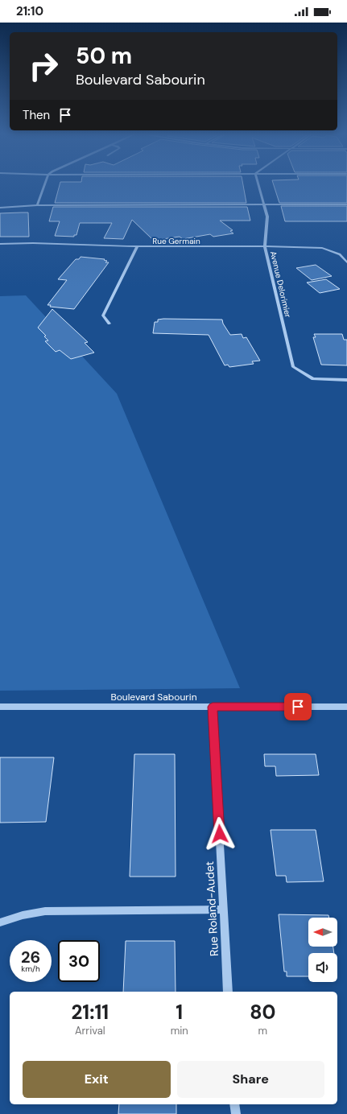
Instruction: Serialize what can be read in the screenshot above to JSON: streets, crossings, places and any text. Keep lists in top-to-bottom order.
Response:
{
  "streets": {
    "street": [
      "Rue Germain",
      "Avenue Delorimier",
      "Boulevard Sabourin",
      "Rue Roland-Audet"
    ]
  },
  "crossings": [
    ["Rue Germain", "Avenue Delorimier"],
    ["Boulevard Sabourin", "Rue Roland-Audet"]
  ],
  "north": "left",
  "page": {
    "status": "21:10",
    "turn": ["50 m", "Boulevard Sabourin"],
    "then": "Then",
    "speed": "26 km/h",
    "limit": "30",
    "eta": [
      "21:11",
      "Arrival",
      "1",
      "min",
      "80",
      "m"
    ],
    "buttons": ["Exit", "Share"]
  }
}
